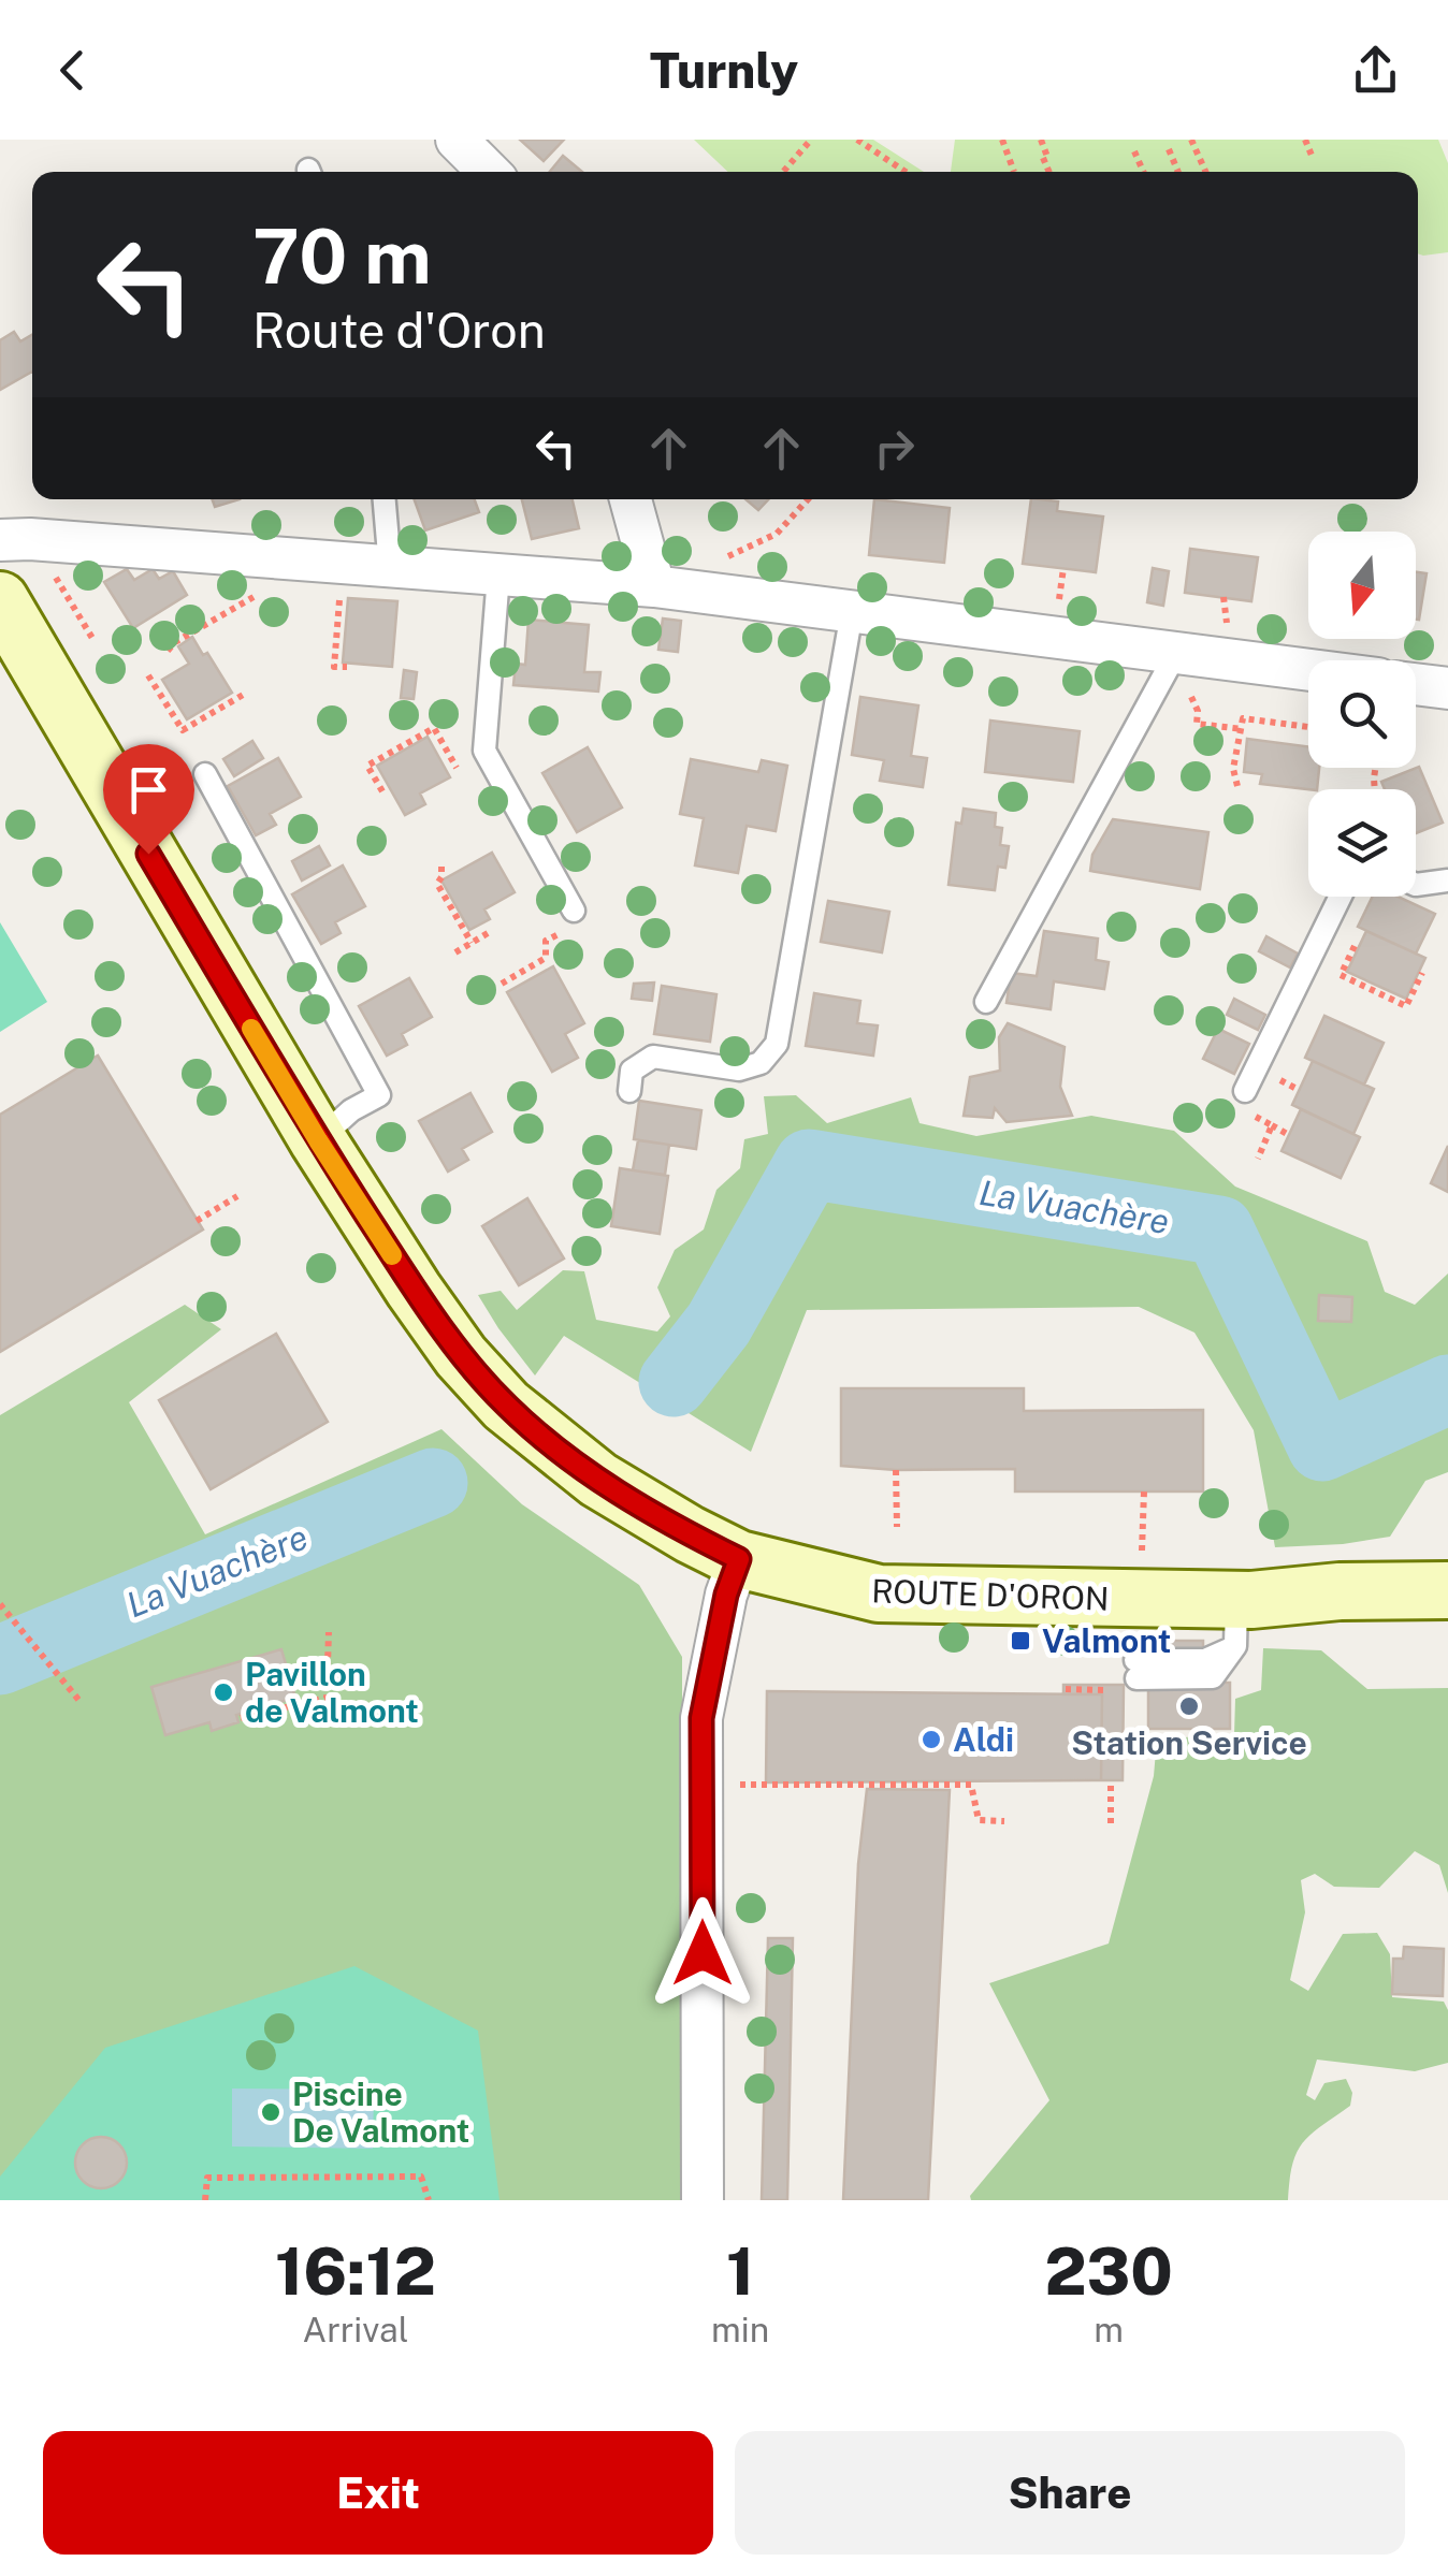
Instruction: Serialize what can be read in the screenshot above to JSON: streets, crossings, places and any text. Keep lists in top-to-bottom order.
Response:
{
  "streets": {
    "main road": ["ROUTE D'ORON"]
  },
  "water": ["La Vuachère"],
  "places": {
    "transit": ["Valmont"],
    "other": [
      "Pavillon de Valmont",
      "Station Service",
      "Aldi",
      "Piscine De Valmont"
    ]
  },
  "north": "bottom",
  "page": {
    "header": "Turnly",
    "turn": ["70 m", "Route d'Oron"],
    "eta": [
      "16:12",
      "Arrival",
      "1",
      "min",
      "230",
      "m"
    ],
    "buttons": ["Exit", "Share"]
  }
}
